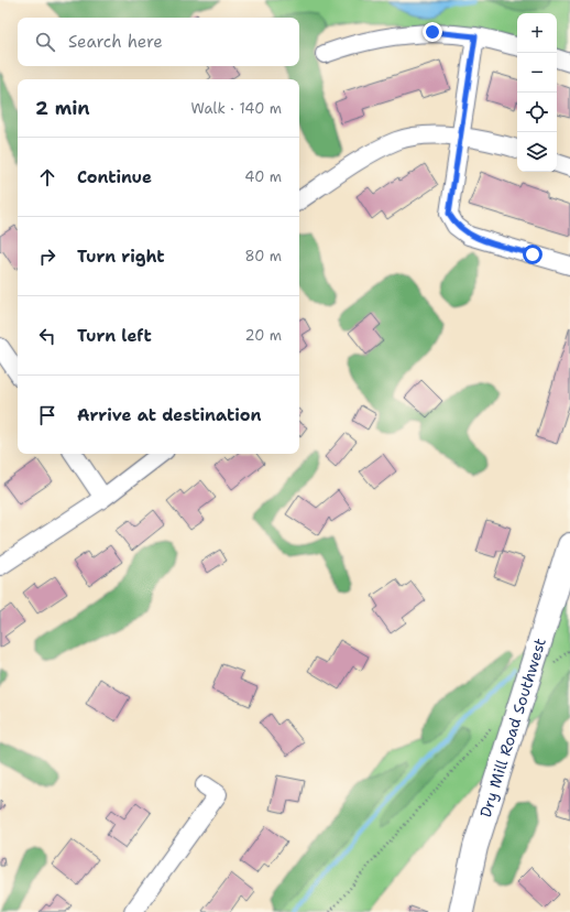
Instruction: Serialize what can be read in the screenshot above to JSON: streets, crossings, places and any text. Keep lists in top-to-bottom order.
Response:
{
  "streets": {
    "street": ["Dry Mill Road Southwest"]
  },
  "page": {
    "map_buttons": ["+", "−"],
    "search": "Search here",
    "heading": ["2 min", "Walk · 140 m"],
    "list": [
      ["Continue", "40 m"],
      ["Turn right", "80 m"],
      ["Turn left", "20 m"],
      "Arrive at destination"
    ]
  }
}
